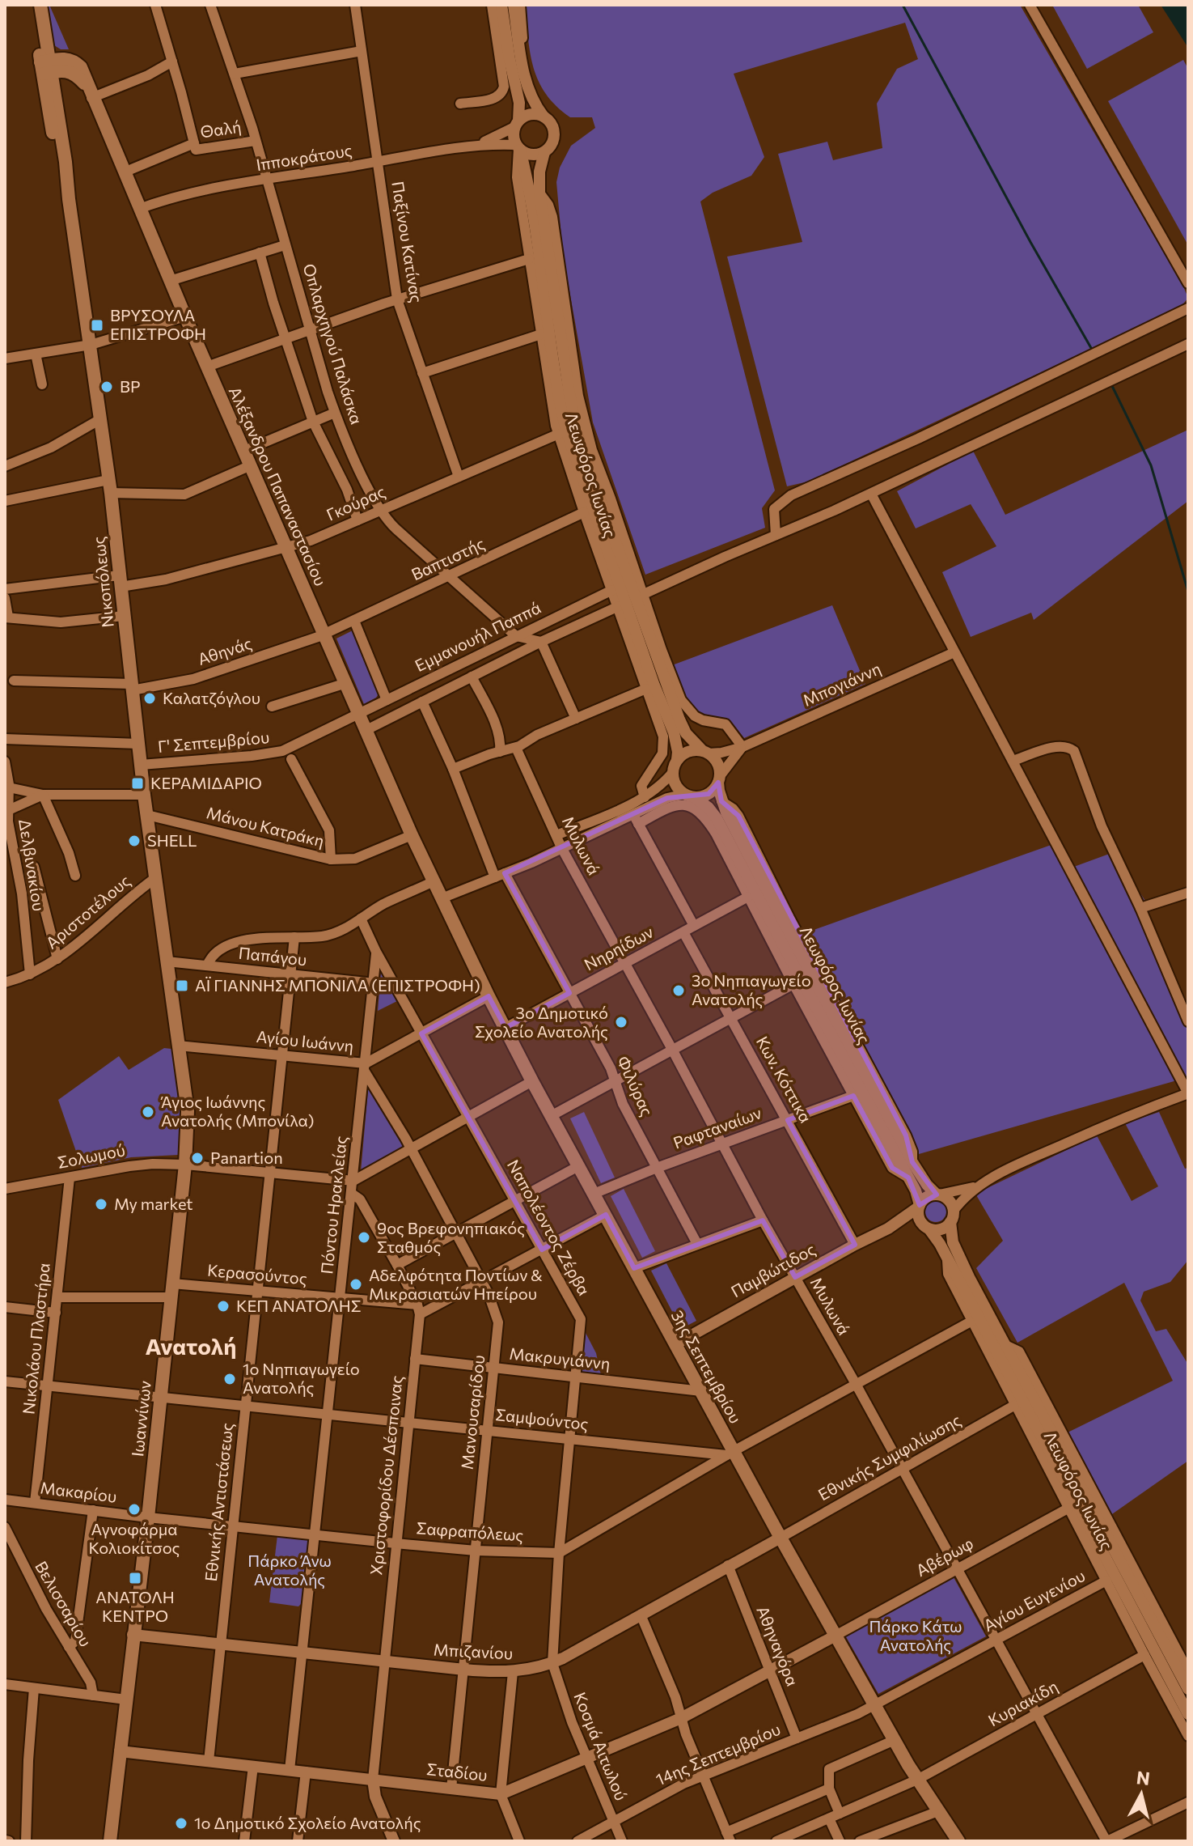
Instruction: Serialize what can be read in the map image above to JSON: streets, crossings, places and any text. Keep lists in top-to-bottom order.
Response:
{
  "streets": {
    "main road": [
      "Αλέξανδρου Παπαναστασίου",
      "Νικοπόλεως",
      "3ης Σεπτεμβρίου",
      "Ιωαννίνων"
    ],
    "street": [
      "Θαλή",
      "Ιπποκράτους",
      "Παξίνου Κατίνας",
      "Οπλαρχηγού Παλάσκα",
      "Λεωφόρος Ιωνίας",
      "Γκούρας",
      "Βαπτιστής",
      "Εμμανουήλ Παππά",
      "Αθηνάς",
      "Μπογιάννη",
      "Γ' Σεπτεμβρίου",
      "Μάνου Κατράκη",
      "Μυλωνά",
      "Δελβινακίου",
      "Αριστοτέλους",
      "Νηρηίδων",
      "Παπάγου",
      "Αγίου Ιωάννη",
      "Κων. Κόττικα",
      "Φιλύρας",
      "Ραφταναίων",
      "Σολωμού",
      "Πόντου Ηρακλείας",
      "Ναπολέοντος Ζέρβα",
      "Παμβώτιδος",
      "Κερασούντος",
      "Νικολάου Πλαστήρα",
      "Μακρυγιάννη",
      "Μανουσαρίδου",
      "Σαμψούντος",
      "Εθνικής Συμφιλίωσης",
      "Χριστοφορίδου Δέσποινας",
      "Μακαρίου",
      "Εθνικής Αντιστάσεως",
      "Σαφραπόλεως",
      "Αβέρωφ",
      "Αγίου Ευγενίου",
      "Βελισσαρίου",
      "Αθηναγόρα",
      "Μπιζανίου",
      "Κυριακίδη",
      "Κοσμά Αιτωλού",
      "14ης Σεπτεμβρίου",
      "Σταδίου"
    ]
  },
  "crossings": [
    ["Θαλή", "Οπλαρχηγού Παλάσκα"],
    ["Θαλή", "Αλέξανδρου Παπαναστασίου"],
    ["Ιπποκράτους", "Παξίνου Κατίνας"],
    ["Ιπποκράτους", "Οπλαρχηγού Παλάσκα"],
    ["Ιπποκράτους", "Λεωφόρος Ιωνίας"],
    ["Ιπποκράτους", "Αλέξανδρου Παπαναστασίου"],
    ["Παξίνου Κατίνας", "Γκούρας"],
    ["Οπλαρχηγού Παλάσκα", "Γκούρας"],
    ["Οπλαρχηγού Παλάσκα", "Βαπτιστής"],
    ["Οπλαρχηγού Παλάσκα", "Εμμανουήλ Παππά"],
    ["Λεωφόρος Ιωνίας", "Γκούρας"],
    ["Λεωφόρος Ιωνίας", "Βαπτιστής"],
    ["Λεωφόρος Ιωνίας", "Εμμανουήλ Παππά"],
    ["Λεωφόρος Ιωνίας", "Μπογιάννη"],
    ["Λεωφόρος Ιωνίας", "Παμβώτιδος"],
    ["Λεωφόρος Ιωνίας", "Εθνικής Συμφιλίωσης"],
    ["Λεωφόρος Ιωνίας", "Αβέρωφ"],
    ["Λεωφόρος Ιωνίας", "Αγίου Ευγενίου"],
    ["Λεωφόρος Ιωνίας", "Κυριακίδη"],
    ["Αλέξανδρου Παπαναστασίου", "Γκούρας"],
    ["Αλέξανδρου Παπαναστασίου", "Βαπτιστής"],
    ["Αλέξανδρου Παπαναστασίου", "Εμμανουήλ Παππά"],
    ["Αλέξανδρου Παπαναστασίου", "Αθηνάς"],
    ["Αλέξανδρου Παπαναστασίου", "Γ' Σεπτεμβρίου"],
    ["Αλέξανδρου Παπαναστασίου", "Μάνου Κατράκη"],
    ["Αλέξανδρου Παπαναστασίου", "3ης Σεπτεμβρίου"],
    ["Γκούρας", "Νικοπόλεως"],
    ["Βαπτιστής", "Αθηνάς"],
    ["Νικοπόλεως", "Αθηνάς"],
    ["Νικοπόλεως", "Γ' Σεπτεμβρίου"],
    ["Νικοπόλεως", "Μάνου Κατράκη"],
    ["Νικοπόλεως", "Αριστοτέλους"],
    ["Νικοπόλεως", "Παπάγου"],
    ["Νικοπόλεως", "Ιωαννίνων"],
    ["Εμμανουήλ Παππά", "Γ' Σεπτεμβρίου"],
    ["Εμμανουήλ Παππά", "Φιλύρας"],
    ["Μυλωνά", "Νηρηίδων"],
    ["Μυλωνά", "Ραφταναίων"],
    ["Μυλωνά", "Παμβώτιδος"],
    ["Μυλωνά", "Εθνικής Συμφιλίωσης"],
    ["Μυλωνά", "Αβέρωφ"],
    ["Μυλωνά", "Αγίου Ευγενίου"],
    ["Μυλωνά", "Κυριακίδη"],
    ["Δελβινακίου", "Αριστοτέλους"],
    ["Νηρηίδων", "Κων. Κόττικα"],
    ["Νηρηίδων", "Φιλύρας"],
    ["Νηρηίδων", "3ης Σεπτεμβρίου"],
    ["Παπάγου", "Πόντου Ηρακλείας"],
    ["Παπάγου", "Ιωαννίνων"],
    ["Παπάγου", "Εθνικής Αντιστάσεως"],
    ["Αγίου Ιωάννη", "Πόντου Ηρακλείας"],
    ["Αγίου Ιωάννη", "Ναπολέοντος Ζέρβα"],
    ["Αγίου Ιωάννη", "3ης Σεπτεμβρίου"],
    ["Αγίου Ιωάννη", "Μανουσαρίδου"],
    ["Αγίου Ιωάννη", "Ιωαννίνων"],
    ["Αγίου Ιωάννη", "Εθνικής Αντιστάσεως"],
    ["Κων. Κόττικα", "Ραφταναίων"],
    ["Κων. Κόττικα", "Παμβώτιδος"],
    ["Φιλύρας", "Ραφταναίων"],
    ["Ραφταναίων", "3ης Σεπτεμβρίου"],
    ["Σολωμού", "Πόντου Ηρακλείας"],
    ["Σολωμού", "Νικολάου Πλαστήρα"],
    ["Σολωμού", "Ιωαννίνων"],
    ["Σολωμού", "Εθνικής Αντιστάσεως"],
    ["Πόντου Ηρακλείας", "Ναπολέοντος Ζέρβα"],
    ["Πόντου Ηρακλείας", "Κερασούντος"],
    ["Πόντου Ηρακλείας", "Μανουσαρίδου"],
    ["Πόντου Ηρακλείας", "Σαμψούντος"],
    ["Πόντου Ηρακλείας", "Σαφραπόλεως"],
    ["Πόντου Ηρακλείας", "Μπιζανίου"],
    ["Πόντου Ηρακλείας", "Σταδίου"],
    ["Ναπολέοντος Ζέρβα", "Μακρυγιάννη"],
    ["Ναπολέοντος Ζέρβα", "Σαμψούντος"],
    ["Ναπολέοντος Ζέρβα", "Σαφραπόλεως"],
    ["Ναπολέοντος Ζέρβα", "Μπιζανίου"],
    ["Ναπολέοντος Ζέρβα", "Κοσμά Αιτωλού"],
    ["Παμβώτιδος", "3ης Σεπτεμβρίου"],
    ["Κερασούντος", "Νικολάου Πλαστήρα"],
    ["Κερασούντος", "Ιωαννίνων"],
    ["Κερασούντος", "Χριστοφορίδου Δέσποινας"],
    ["Κερασούντος", "Εθνικής Αντιστάσεως"],
    ["Νικολάου Πλαστήρα", "Σαμψούντος"],
    ["Νικολάου Πλαστήρα", "Μακαρίου"],
    ["Μακρυγιάννη", "3ης Σεπτεμβρίου"],
    ["Μακρυγιάννη", "Μανουσαρίδου"],
    ["Μακρυγιάννη", "Χριστοφορίδου Δέσποινας"],
    ["3ης Σεπτεμβρίου", "Σαμψούντος"],
    ["3ης Σεπτεμβρίου", "Εθνικής Συμφιλίωσης"],
    ["3ης Σεπτεμβρίου", "Αβέρωφ"],
    ["3ης Σεπτεμβρίου", "Αγίου Ευγενίου"],
    ["3ης Σεπτεμβρίου", "Μπιζανίου"],
    ["3ης Σεπτεμβρίου", "Κυριακίδη"],
    ["3ης Σεπτεμβρίου", "14ης Σεπτεμβρίου"],
    ["3ης Σεπτεμβρίου", "Σταδίου"],
    ["Μανουσαρίδου", "Σαμψούντος"],
    ["Μανουσαρίδου", "Σαφραπόλεως"],
    ["Μανουσαρίδου", "Μπιζανίου"],
    ["Μανουσαρίδου", "Σταδίου"],
    ["Ιωαννίνων", "Σαμψούντος"],
    ["Ιωαννίνων", "Μακαρίου"],
    ["Ιωαννίνων", "Σαφραπόλεως"],
    ["Ιωαννίνων", "Μπιζανίου"],
    ["Ιωαννίνων", "Σταδίου"],
    ["Σαμψούντος", "Χριστοφορίδου Δέσποινας"],
    ["Σαμψούντος", "Εθνικής Αντιστάσεως"],
    ["Εθνικής Συμφιλίωσης", "Μπιζανίου"],
    ["Χριστοφορίδου Δέσποινας", "Σαφραπόλεως"],
    ["Χριστοφορίδου Δέσποινας", "Μπιζανίου"],
    ["Χριστοφορίδου Δέσποινας", "Σταδίου"],
    ["Μακαρίου", "Σαφραπόλεως"],
    ["Εθνικής Αντιστάσεως", "Σαφραπόλεως"],
    ["Εθνικής Αντιστάσεως", "Μπιζανίου"],
    ["Εθνικής Αντιστάσεως", "Σταδίου"],
    ["Αβέρωφ", "Σταδίου"],
    ["Αγίου Ευγενίου", "14ης Σεπτεμβρίου"],
    ["Αθηναγόρα", "Μπιζανίου"],
    ["Αθηναγόρα", "14ης Σεπτεμβρίου"],
    ["Αθηναγόρα", "Σταδίου"],
    ["Μπιζανίου", "Κοσμά Αιτωλού"],
    ["Κοσμά Αιτωλού", "14ης Σεπτεμβρίου"],
    ["Κοσμά Αιτωλού", "Σταδίου"]
  ],
  "districts": ["Ανατολή"],
  "parks": ["Πάρκο Άνω Ανατολής", "Πάρκο Κάτω Ανατολής"],
  "places": {
    "transit": [
      "ΒΡΥΣΟΥΛΑ ΕΠΙΣΤΡΟΦΗ",
      "ΚΕΡΑΜΙΔΑΡΙΟ",
      "ΑΪ ΓΙΑΝΝΗΣ ΜΠΟΝΙΛΑ (ΕΠΙΣΤΡΟΦΗ)",
      "ΑΝΑΤΟΛΗ ΚΕΝΤΡΟ"
    ],
    "other": [
      "BP",
      "Καλατζόγλου",
      "SHELL",
      "3ο Νηπιαγωγείο Ανατολής",
      "3ο Δημοτικό Σχολείο Ανατολής",
      "Άγιος Ιωάννης Ανατολής (Μπονίλα)",
      "Panartion",
      "My market",
      "9ος Βρεφονηπιακός Σταθμός",
      "Αδελφότητα Ποντίων & Μικρασιατών Ηπείρου",
      "ΚΕΠ ΑΝΑΤΟΛΗΣ",
      "1ο Νηπιαγωγείο Ανατολής",
      "Αγνοφάρμα Κολιοκίτσος",
      "1ο Δημοτικό Σχολείο Ανατολής"
    ]
  },
  "north": "top"
}
